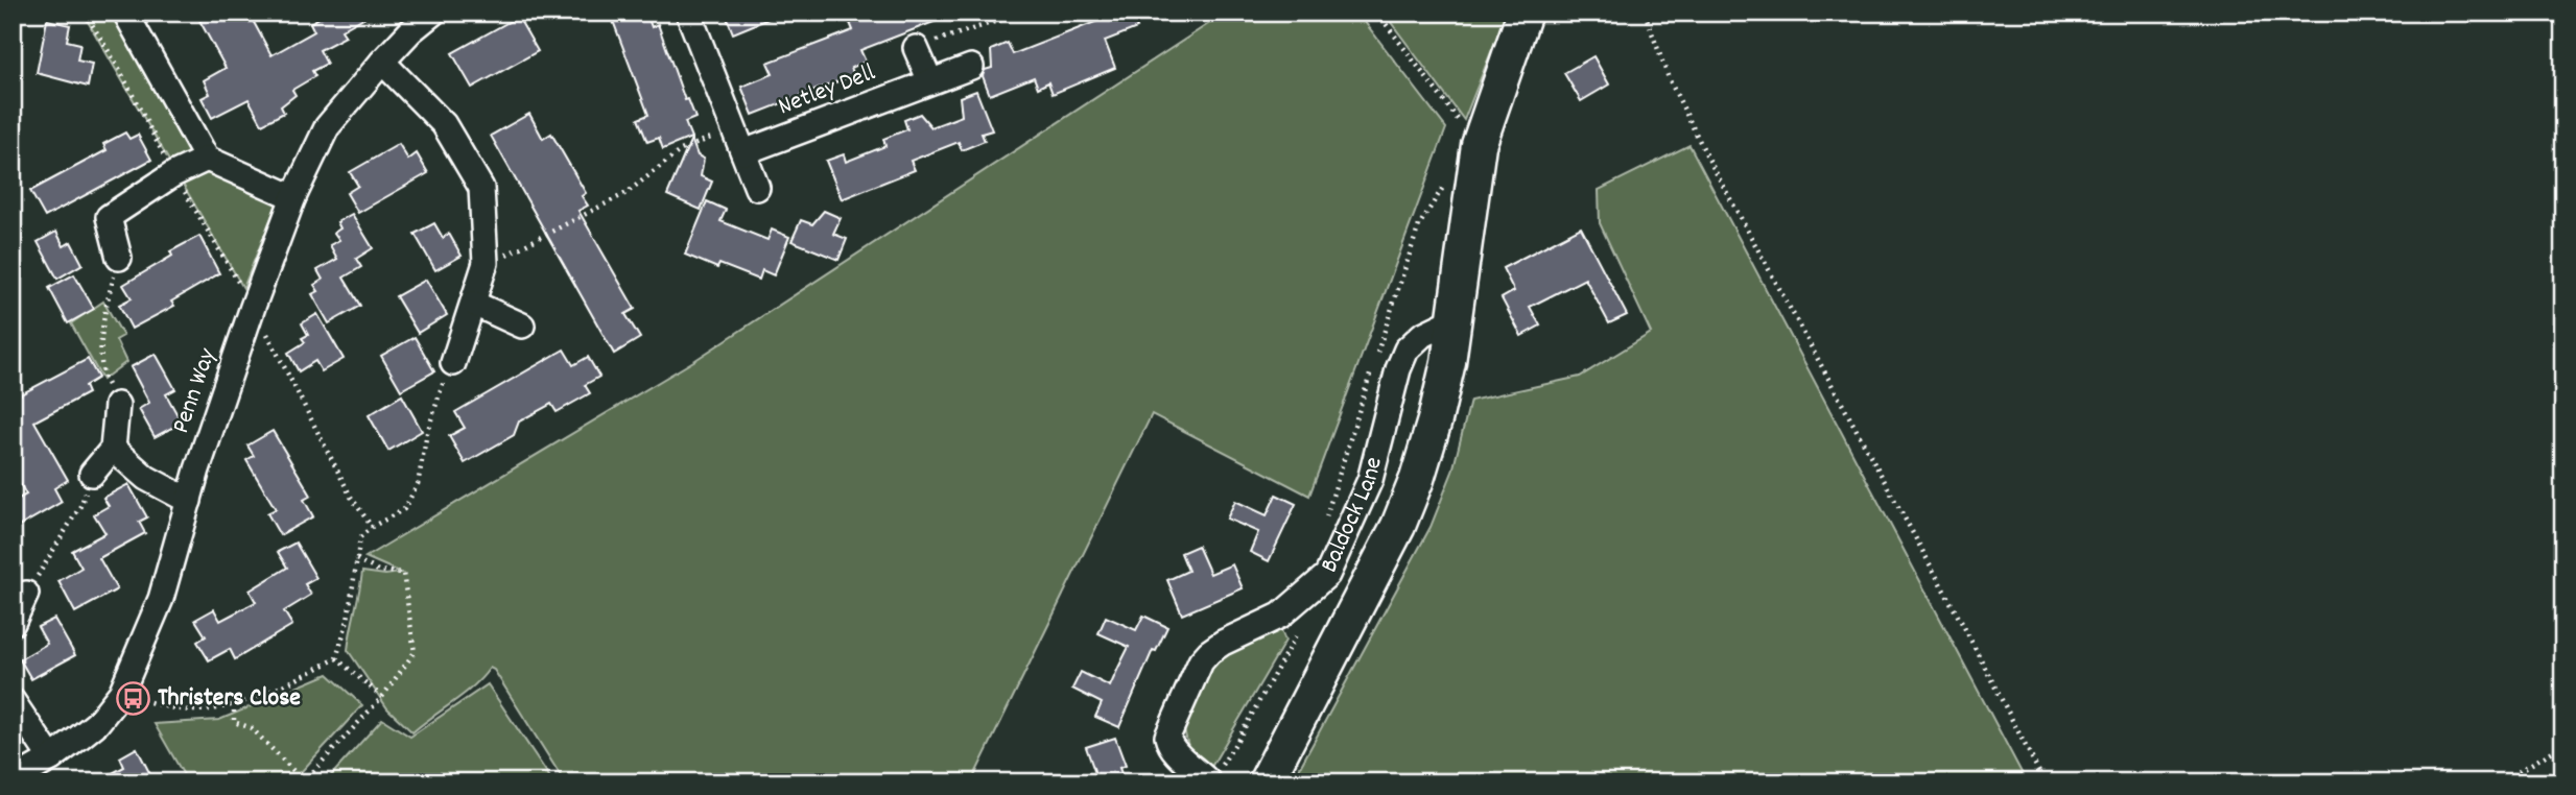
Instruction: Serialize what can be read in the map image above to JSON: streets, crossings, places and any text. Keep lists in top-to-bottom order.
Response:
{
  "streets": {
    "street": ["Netley Dell", "Penn Way", "Baldock Lane"]
  },
  "places": {
    "bus stop": ["Thristers Close"]
  }
}
